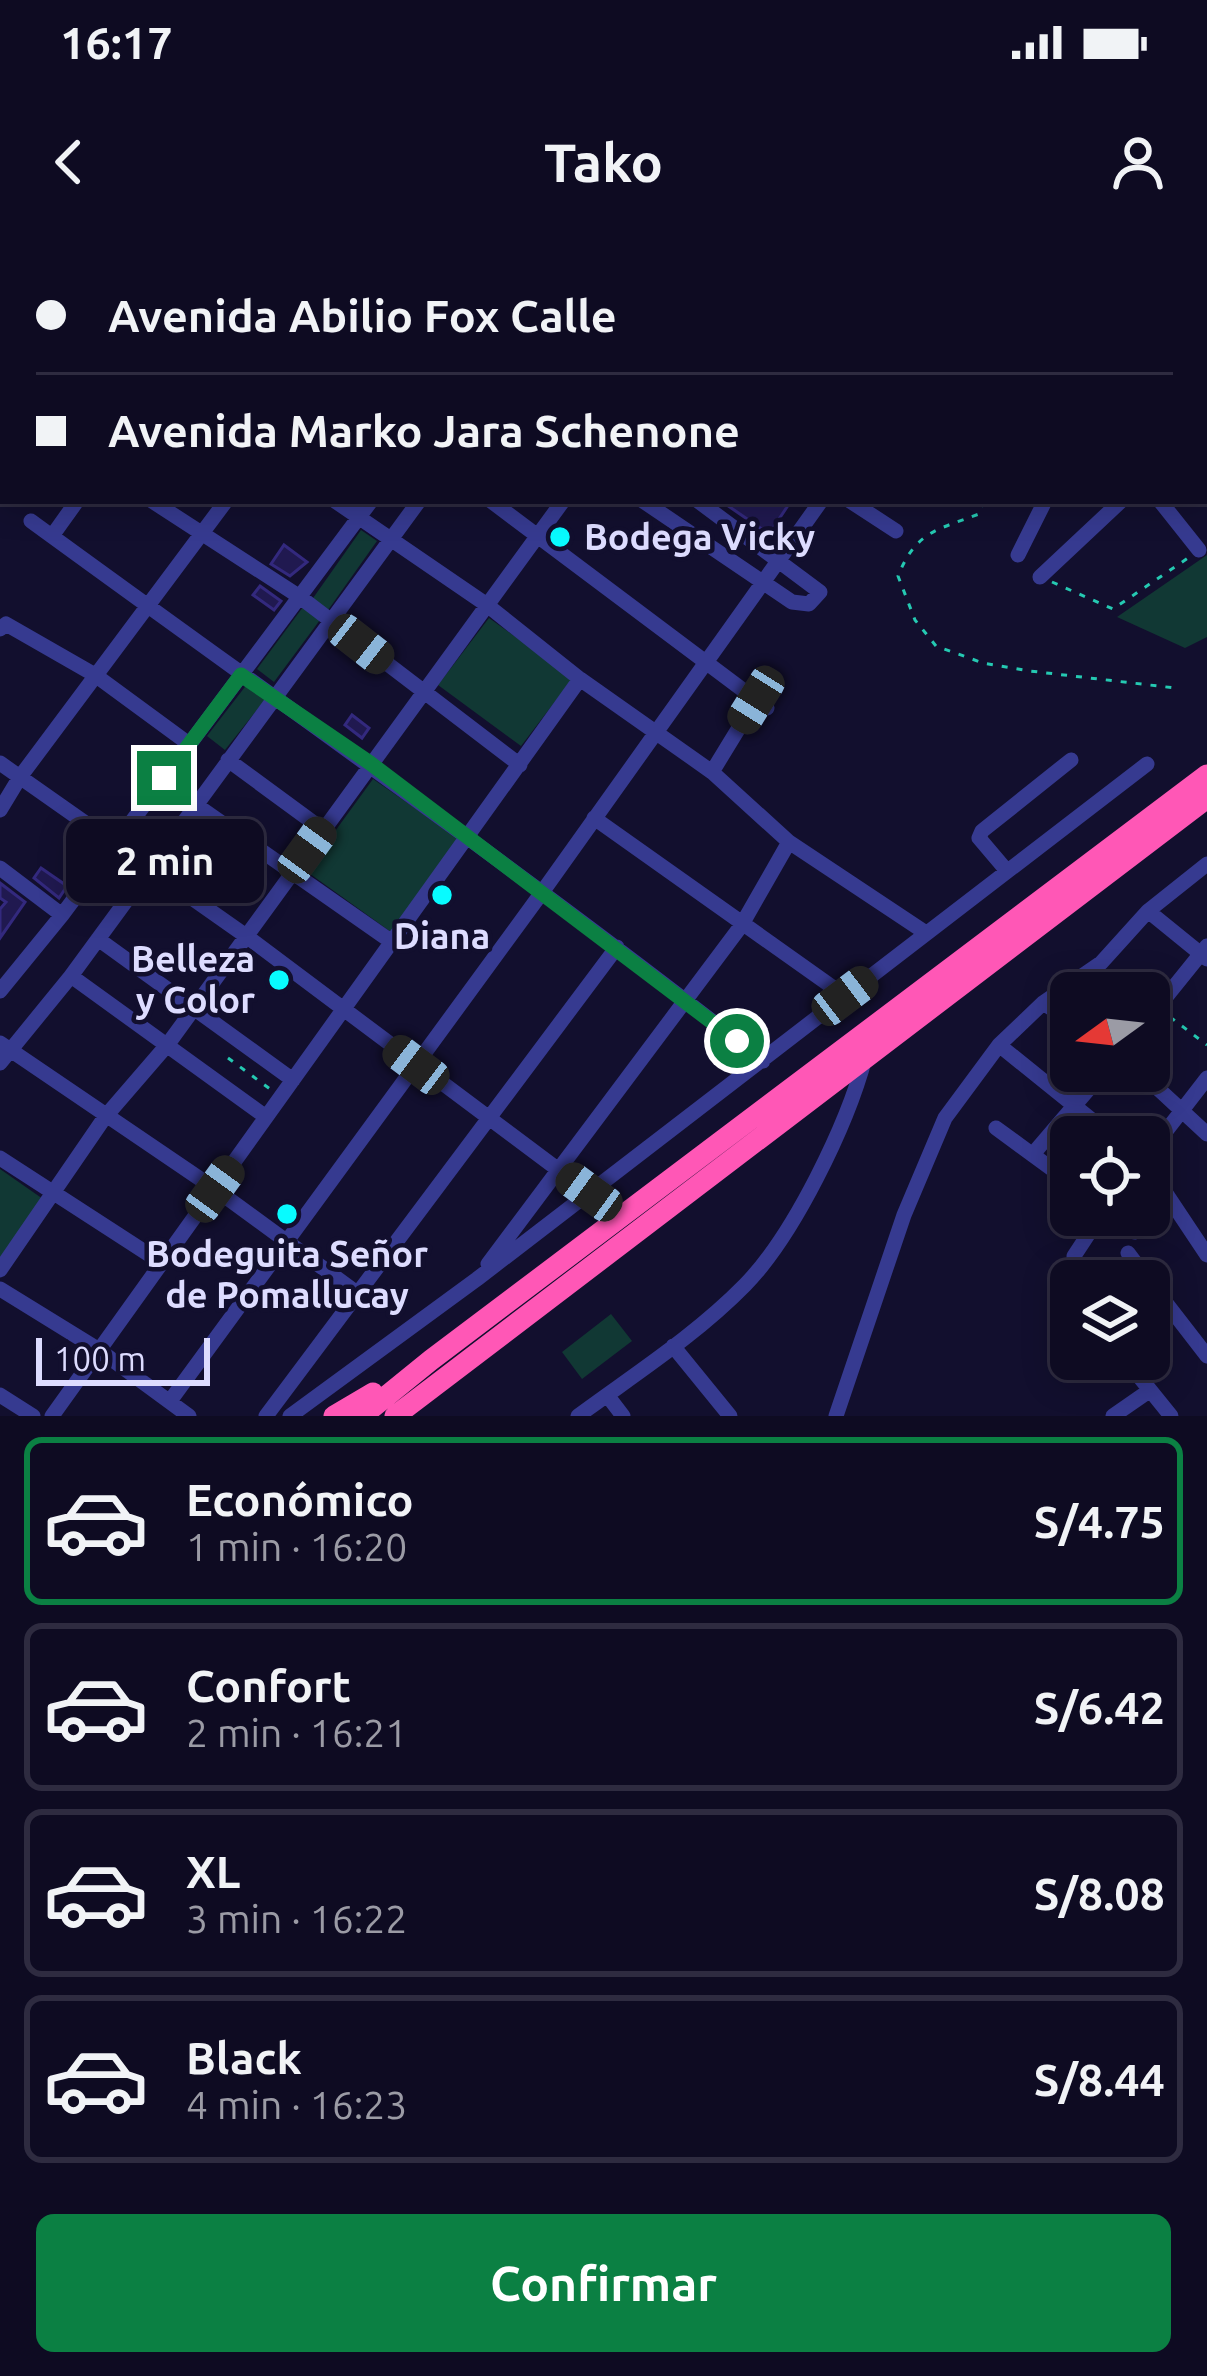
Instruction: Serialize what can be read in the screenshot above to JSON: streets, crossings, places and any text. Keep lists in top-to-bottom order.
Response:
{
  "places": [
    "Bodega Vicky",
    "Diana",
    "Belleza y Color",
    "Bodeguita Señor de Pomallucay"
  ],
  "scale_bar": "100 m",
  "north": "left",
  "page": {
    "status": "16:17",
    "header": "Tako",
    "banner": ["Avenida Abilio Fox Calle", "Avenida Marko Jara Schenone"],
    "bubble": "2 min",
    "scale": "100 m",
    "list": [
      {
        "name": "Económico",
        "note": "1 min · 16:20",
        "value": "S/4.75"
      },
      {
        "name": "Confort",
        "note": "2 min · 16:21",
        "value": "S/6.42"
      },
      {
        "name": "XL",
        "note": "3 min · 16:22",
        "value": "S/8.08"
      },
      {
        "name": "Black",
        "note": "4 min · 16:23",
        "value": "S/8.44"
      }
    ],
    "buttons": "Confirmar"
  }
}
